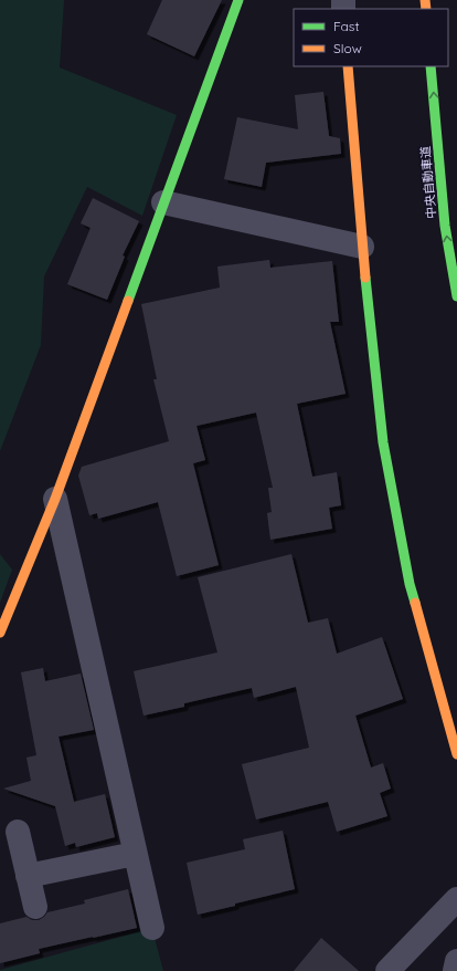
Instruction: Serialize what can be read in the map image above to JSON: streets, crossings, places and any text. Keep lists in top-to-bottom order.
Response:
{
  "streets": {
    "main road": ["中央自動車道"]
  },
  "legend": ["Fast", "Slow"]
}
